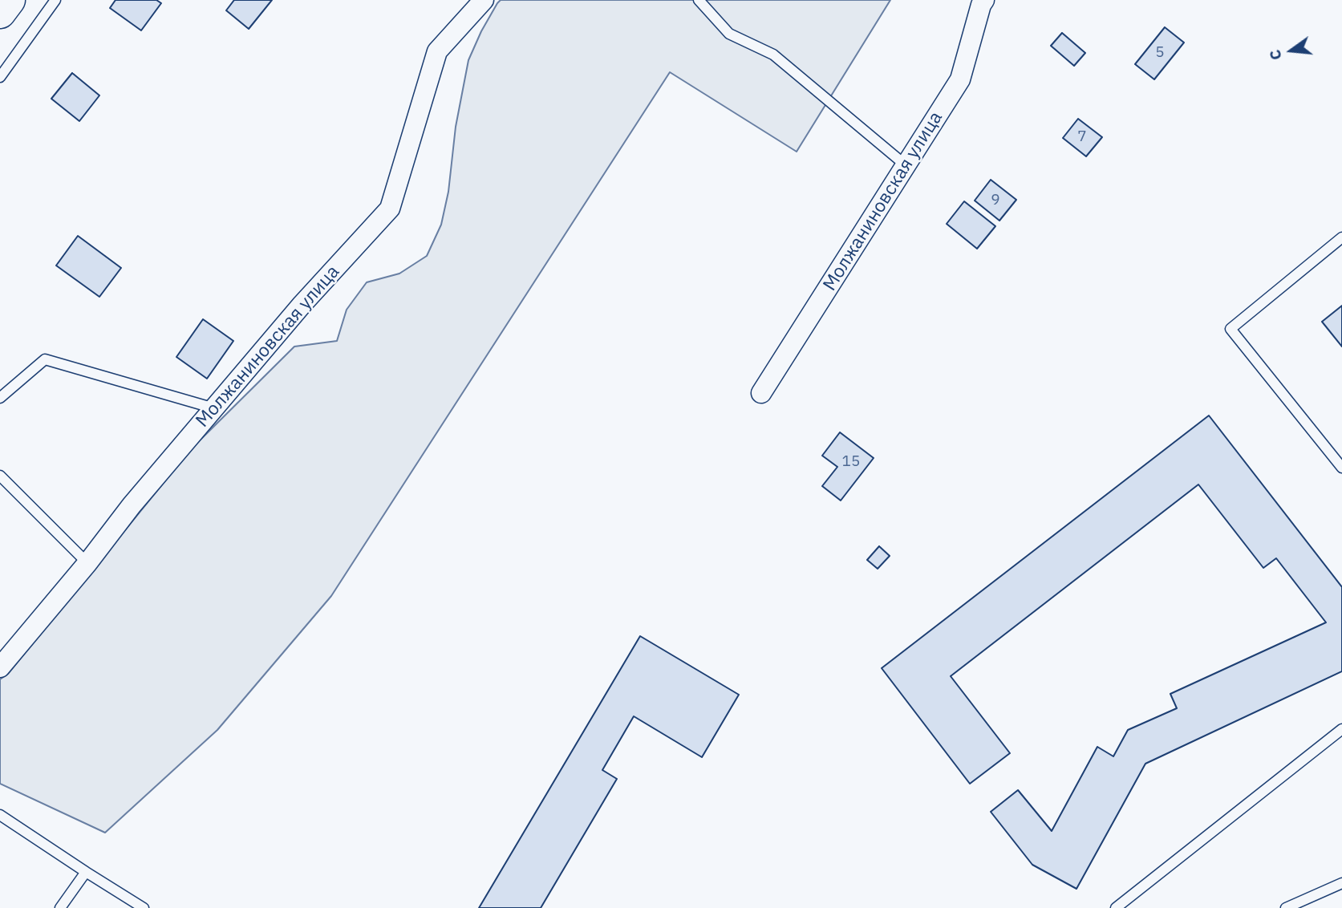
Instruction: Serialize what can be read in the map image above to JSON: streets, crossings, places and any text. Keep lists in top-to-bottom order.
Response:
{
  "streets": {
    "street": ["Молжаниновская улица"]
  },
  "house_numbers": [
    "5",
    "7",
    "9",
    "15"
  ],
  "north": "left"
}
